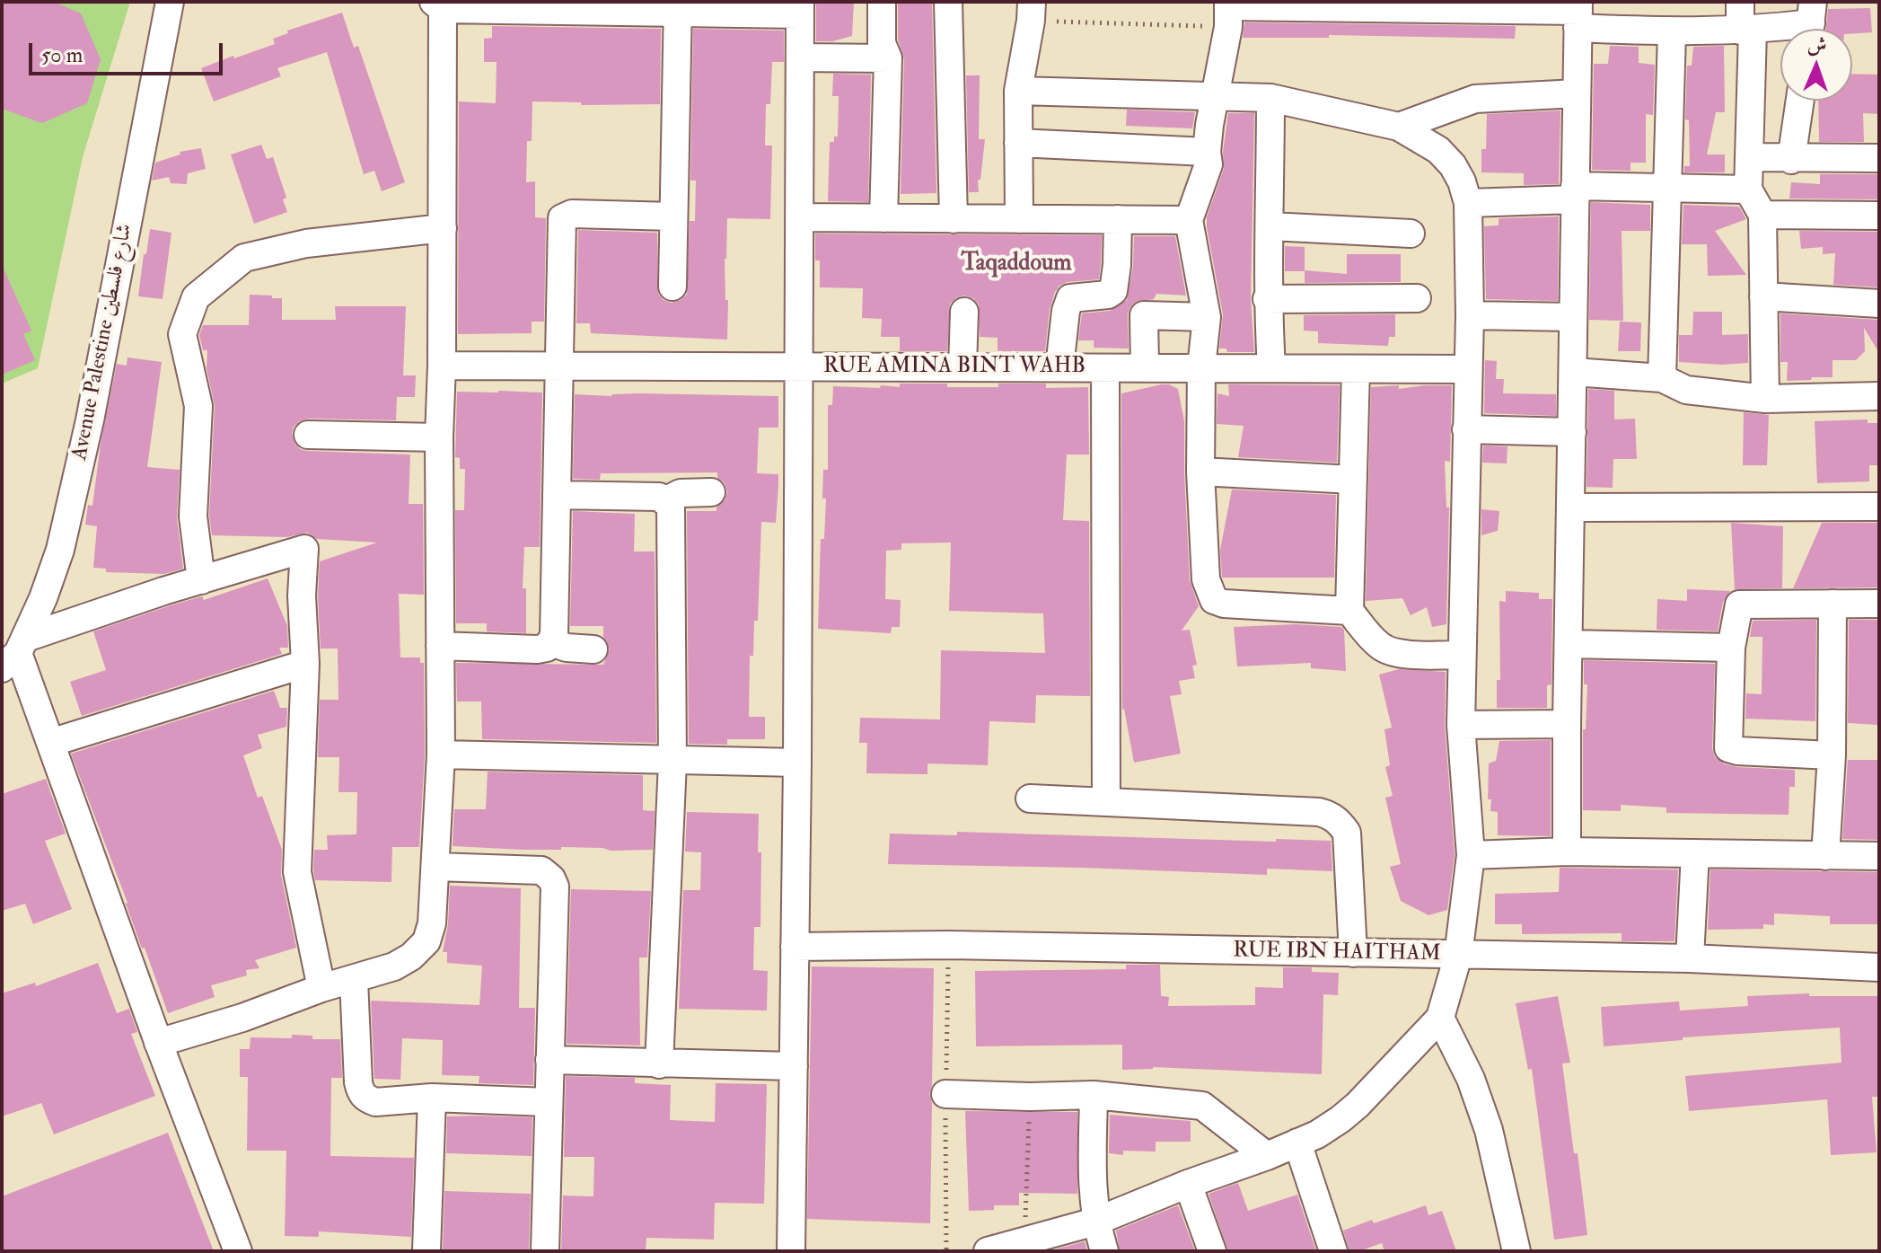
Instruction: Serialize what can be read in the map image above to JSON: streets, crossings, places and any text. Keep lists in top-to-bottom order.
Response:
{
  "streets": {
    "street": ["Avenue Palestine شارع فلسطين", "RUE AMINA BINT WAHB", "RUE IBN HAITHAM"]
  },
  "districts": ["Taqaddoum"],
  "scale_bar": "50 m",
  "north": "top"
}
